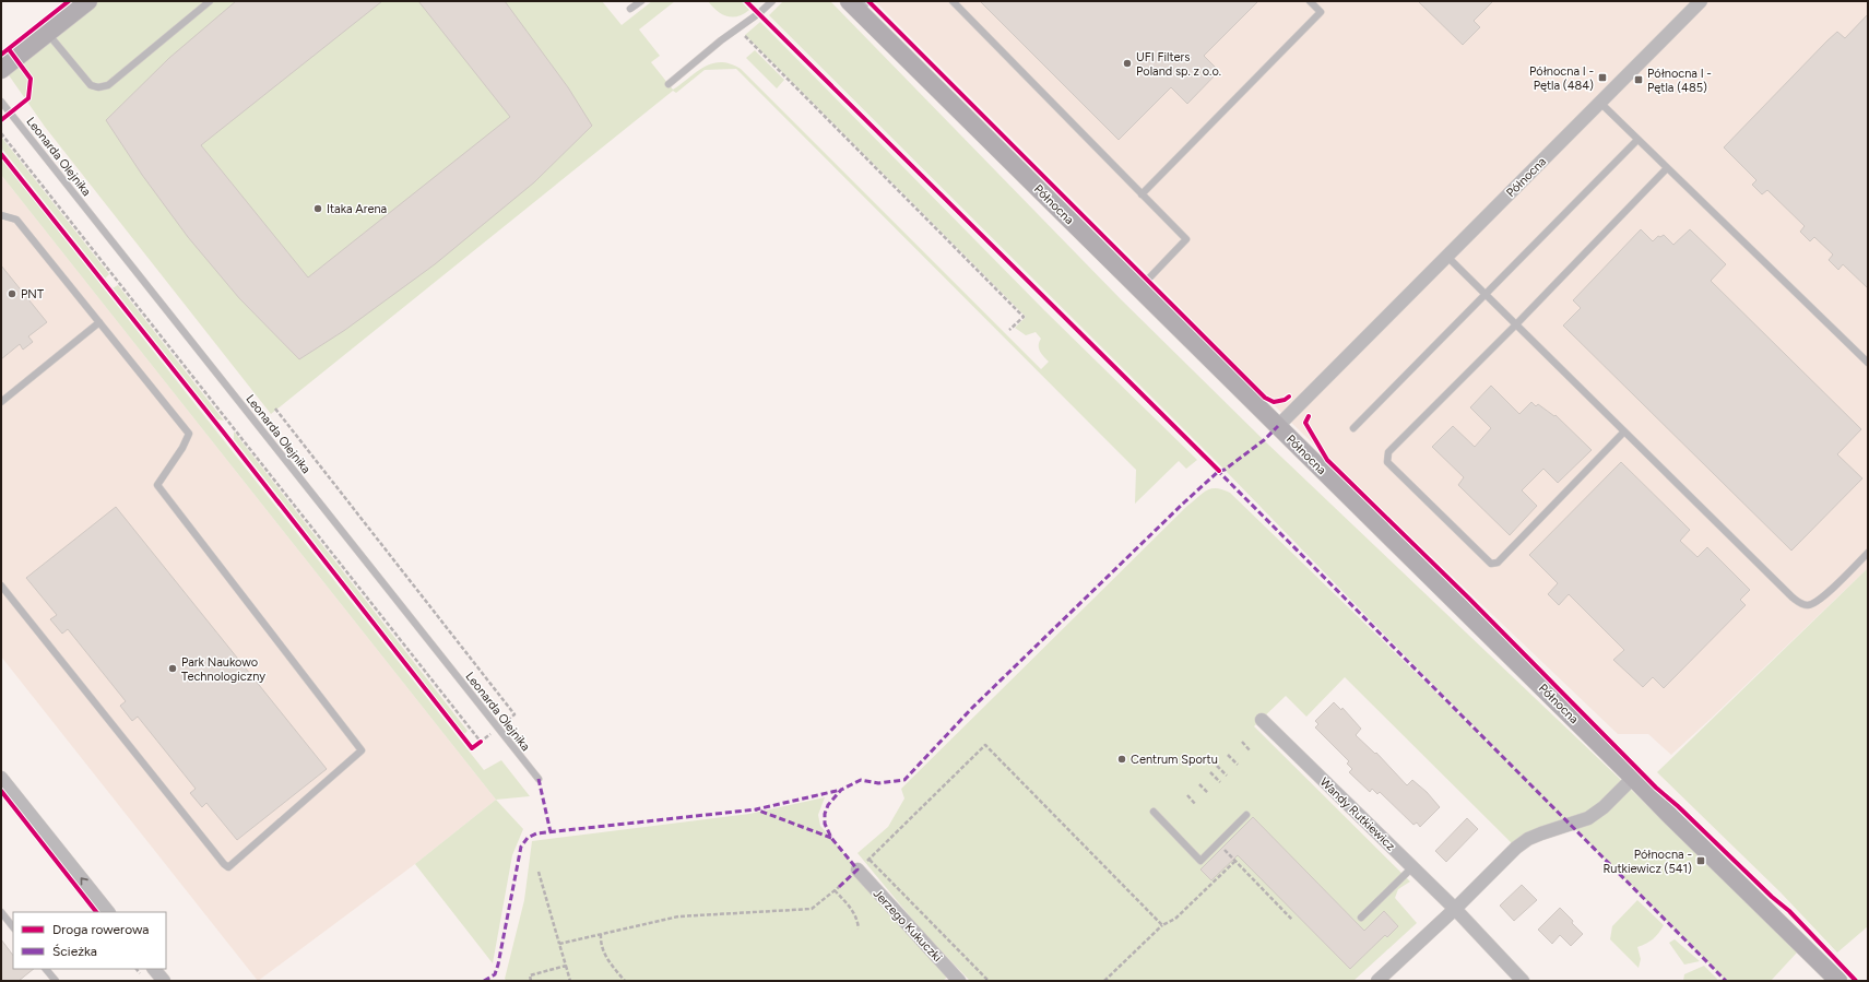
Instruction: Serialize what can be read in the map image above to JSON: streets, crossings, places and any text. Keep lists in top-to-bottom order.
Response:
{
  "streets": {
    "street": ["Północna", "Wandy Rutkiewicz", "Jerzego Kukuczki"],
    "lane": ["Leonarda Olejnika"]
  },
  "places": {
    "other": [
      "UFI Filters Poland sp. z o.o.",
      "Itaka Arena",
      "PNT",
      "Park Naukowo Technologiczny",
      "Centrum Sportu"
    ],
    "transit": ["Północna I - Pętla (484)", "Północna I - Pętla (485)", "Północna - Rutkiewicz (541)"]
  },
  "legend": ["Droga rowerowa", "Ścieżka"]
}
